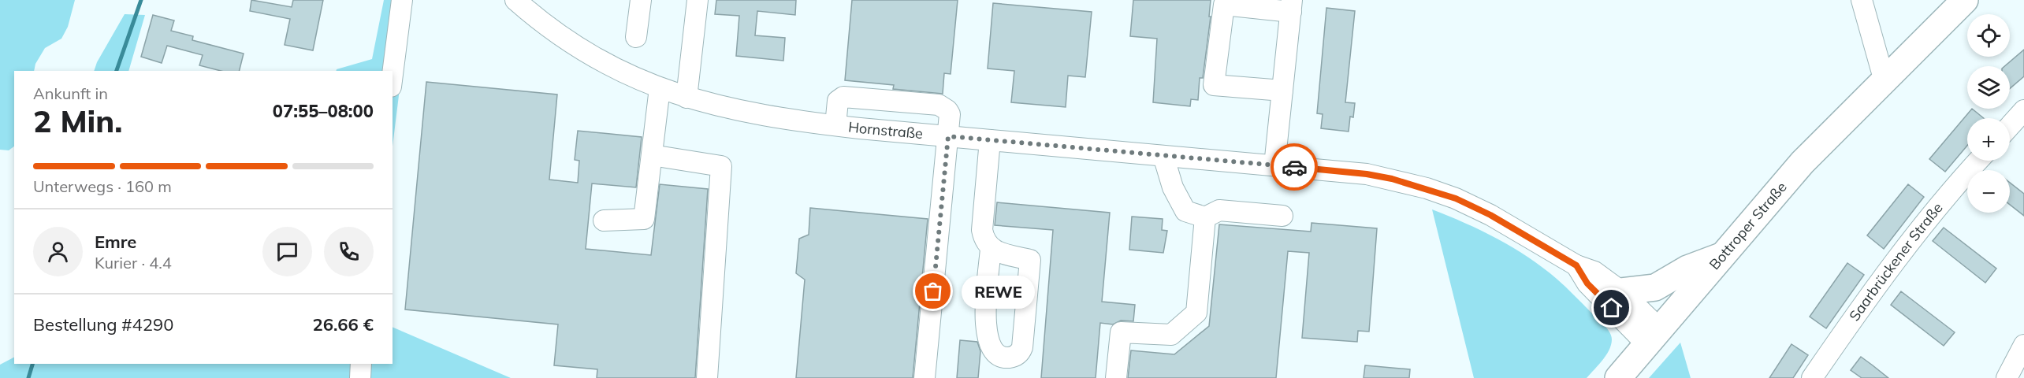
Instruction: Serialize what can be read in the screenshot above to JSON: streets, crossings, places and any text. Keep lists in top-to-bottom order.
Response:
{
  "streets": {
    "main road": ["Bottroper Straße"],
    "street": ["Hornstraße", "Saarbrückener Straße"]
  },
  "crossings": [
    ["Hornstraße", "Bottroper Straße"]
  ],
  "places": ["REWE"],
  "page": {
    "map_buttons": ["+", "−"],
    "heading": ["2 Min.", "Ankunft in", "07:55–08:00"],
    "panel": [
      "Emre",
      "Kurier · 4.4",
      "Bestellung #4290",
      "26.66 €"
    ],
    "bar": "Unterwegs · 160 m",
    "bubble": "REWE"
  }
}
